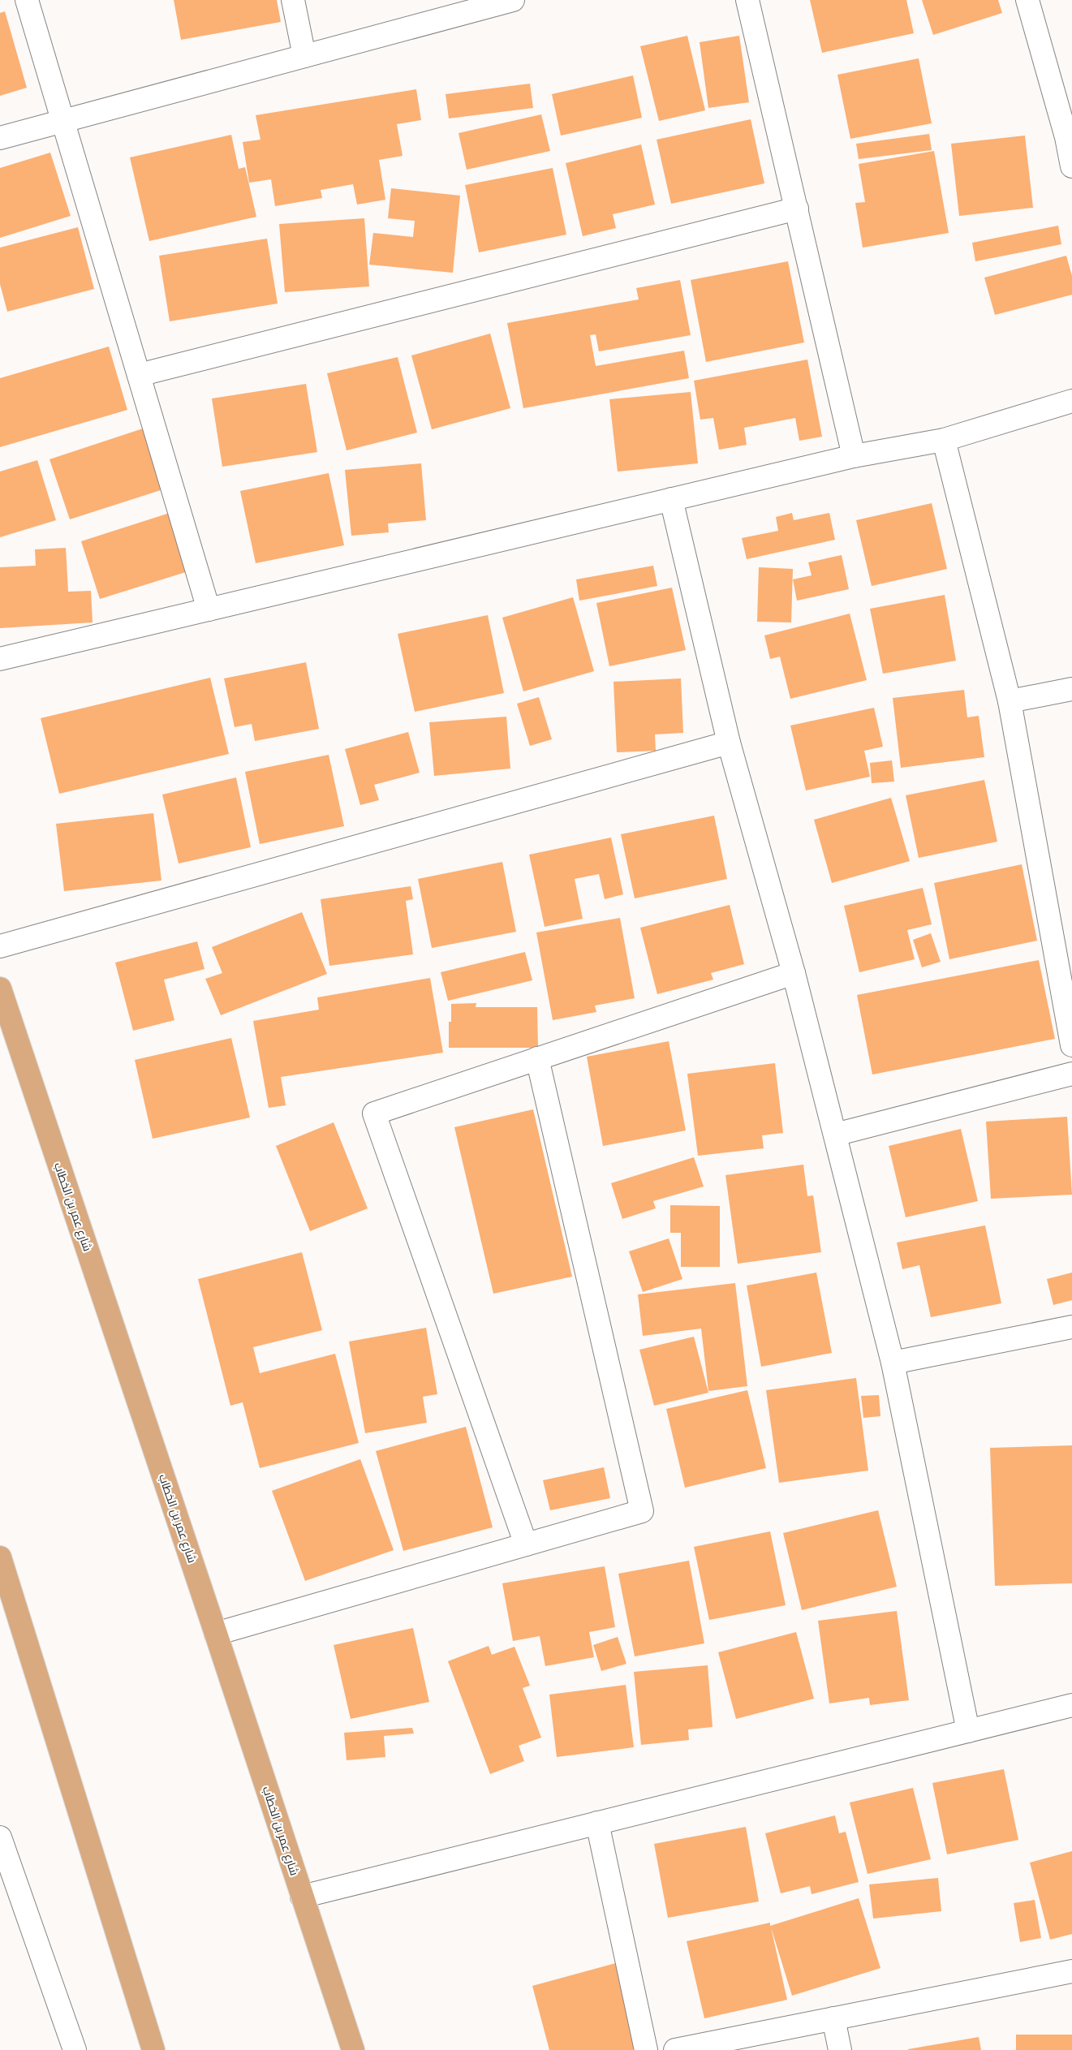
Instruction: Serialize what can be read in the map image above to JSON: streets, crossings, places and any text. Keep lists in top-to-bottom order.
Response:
{
  "streets": {
    "main road": ["شارع عمر بن الخطاب"]
  }
}
